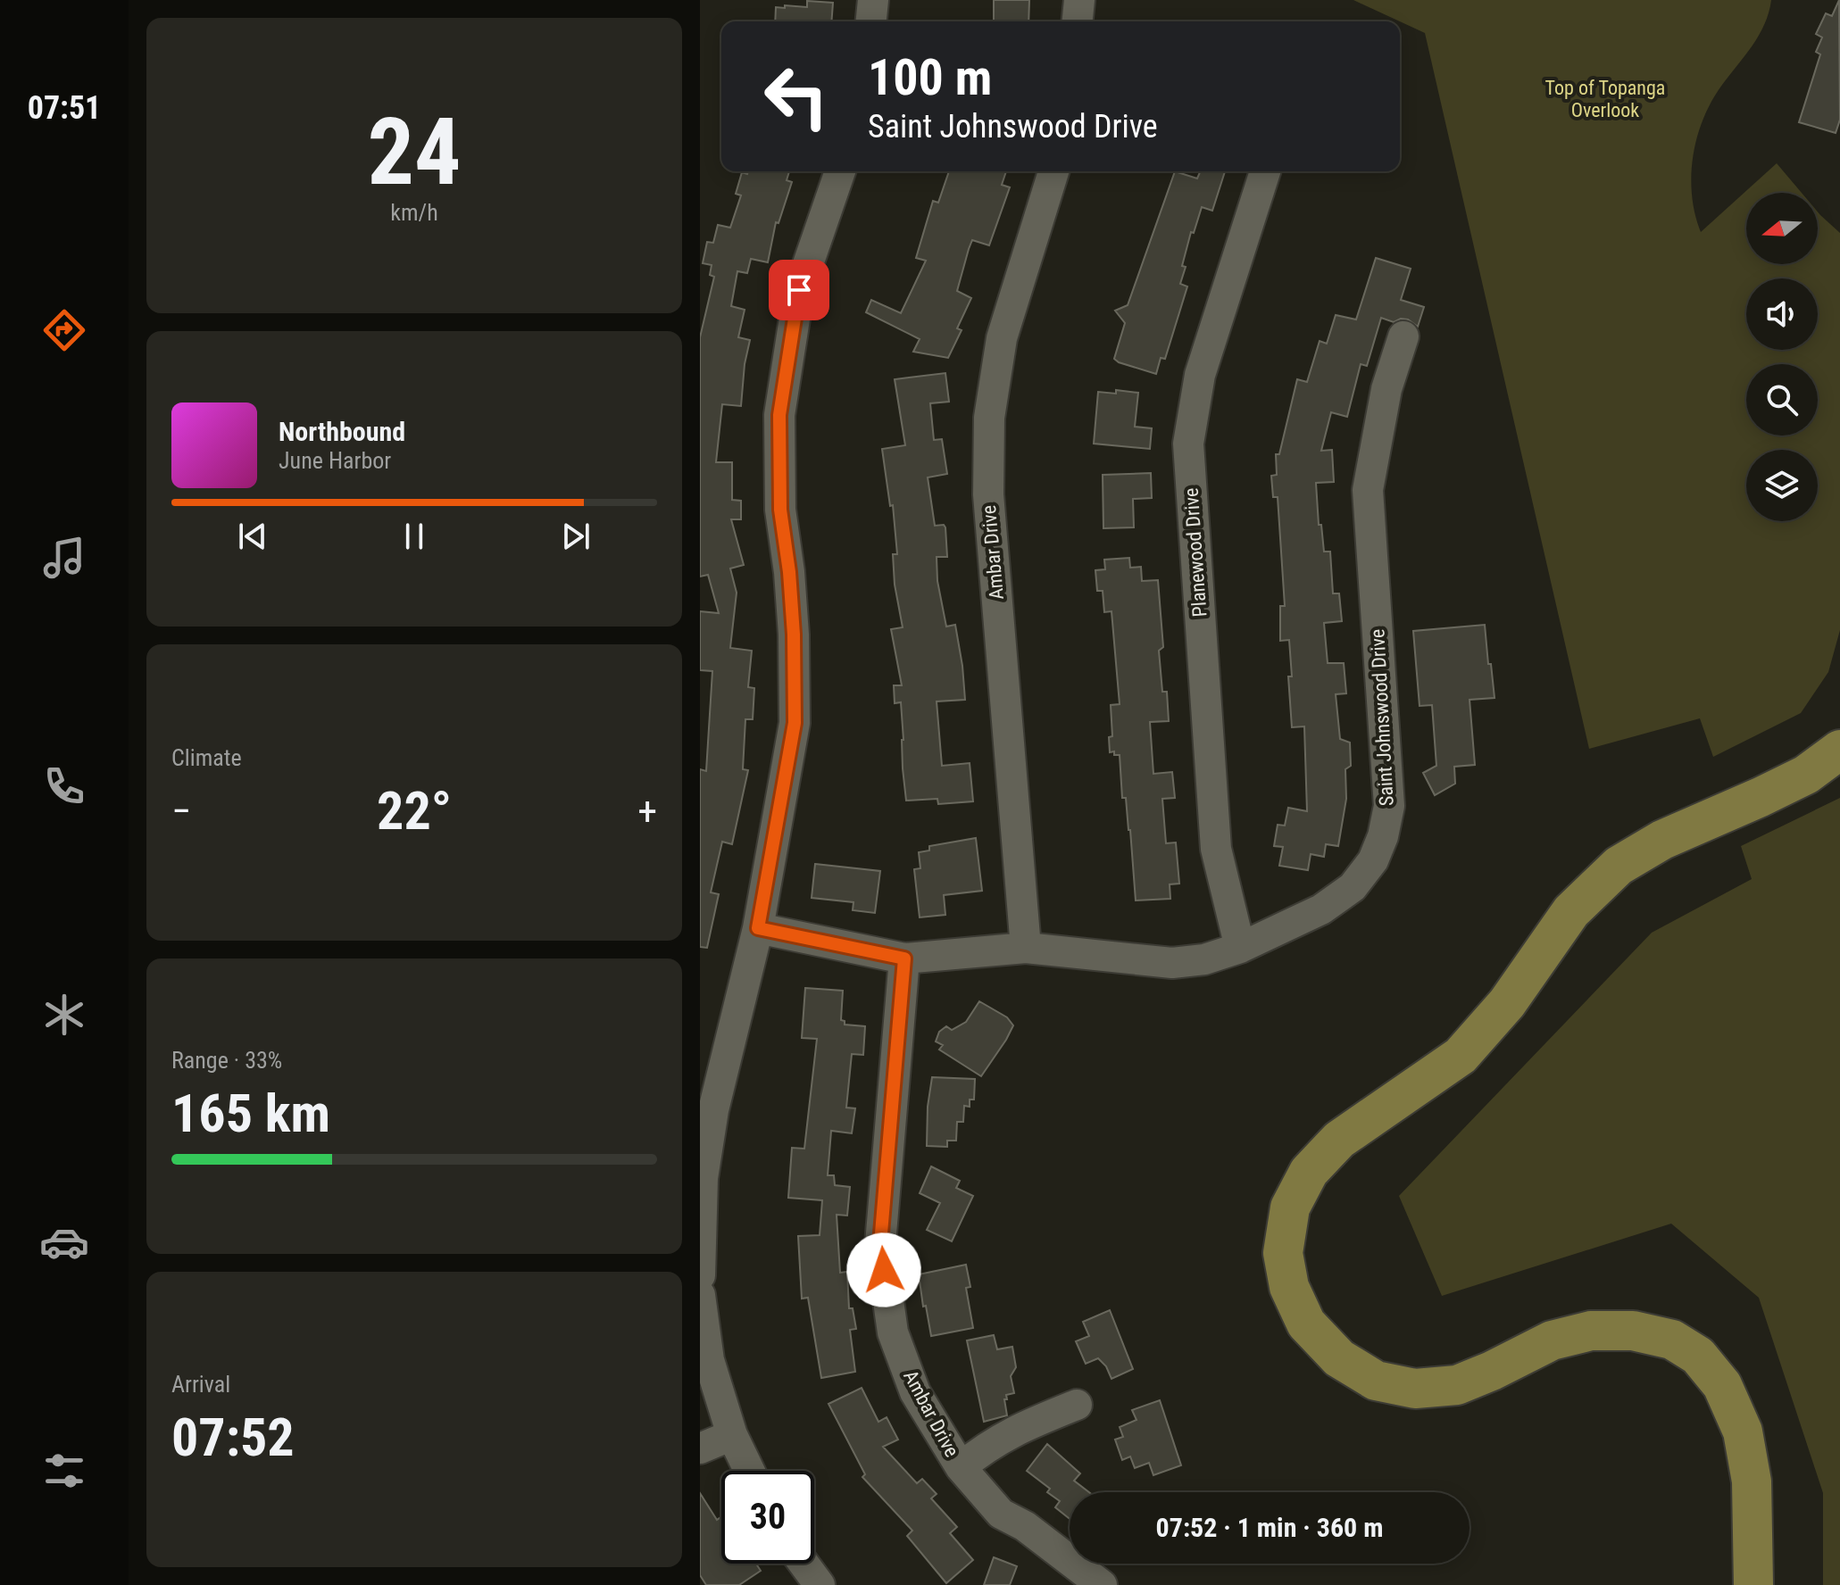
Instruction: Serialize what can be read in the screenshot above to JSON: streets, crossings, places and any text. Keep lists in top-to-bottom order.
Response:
{
  "streets": {
    "street": ["Ambar Drive", "Planewood Drive", "Saint Johnswood Drive"]
  },
  "crossings": [
    ["Ambar Drive", "Saint Johnswood Drive"],
    ["Planewood Drive", "Saint Johnswood Drive"]
  ],
  "parks": ["Top of Topanga Overlook"],
  "north": "left",
  "page": {
    "tabs": "07:51",
    "tile": [
      ["24", "km/h"],
      "Climate",
      ["Range · 33%", "165 km"],
      ["Arrival", "07:52"]
    ],
    "turn": ["100 m", "Saint Johnswood Drive"],
    "song": ["Northbound", "June Harbor"],
    "heat": ["−", "22°", "+"],
    "limit": "30",
    "trip": "07:52 · 1 min · 360 m"
  }
}
